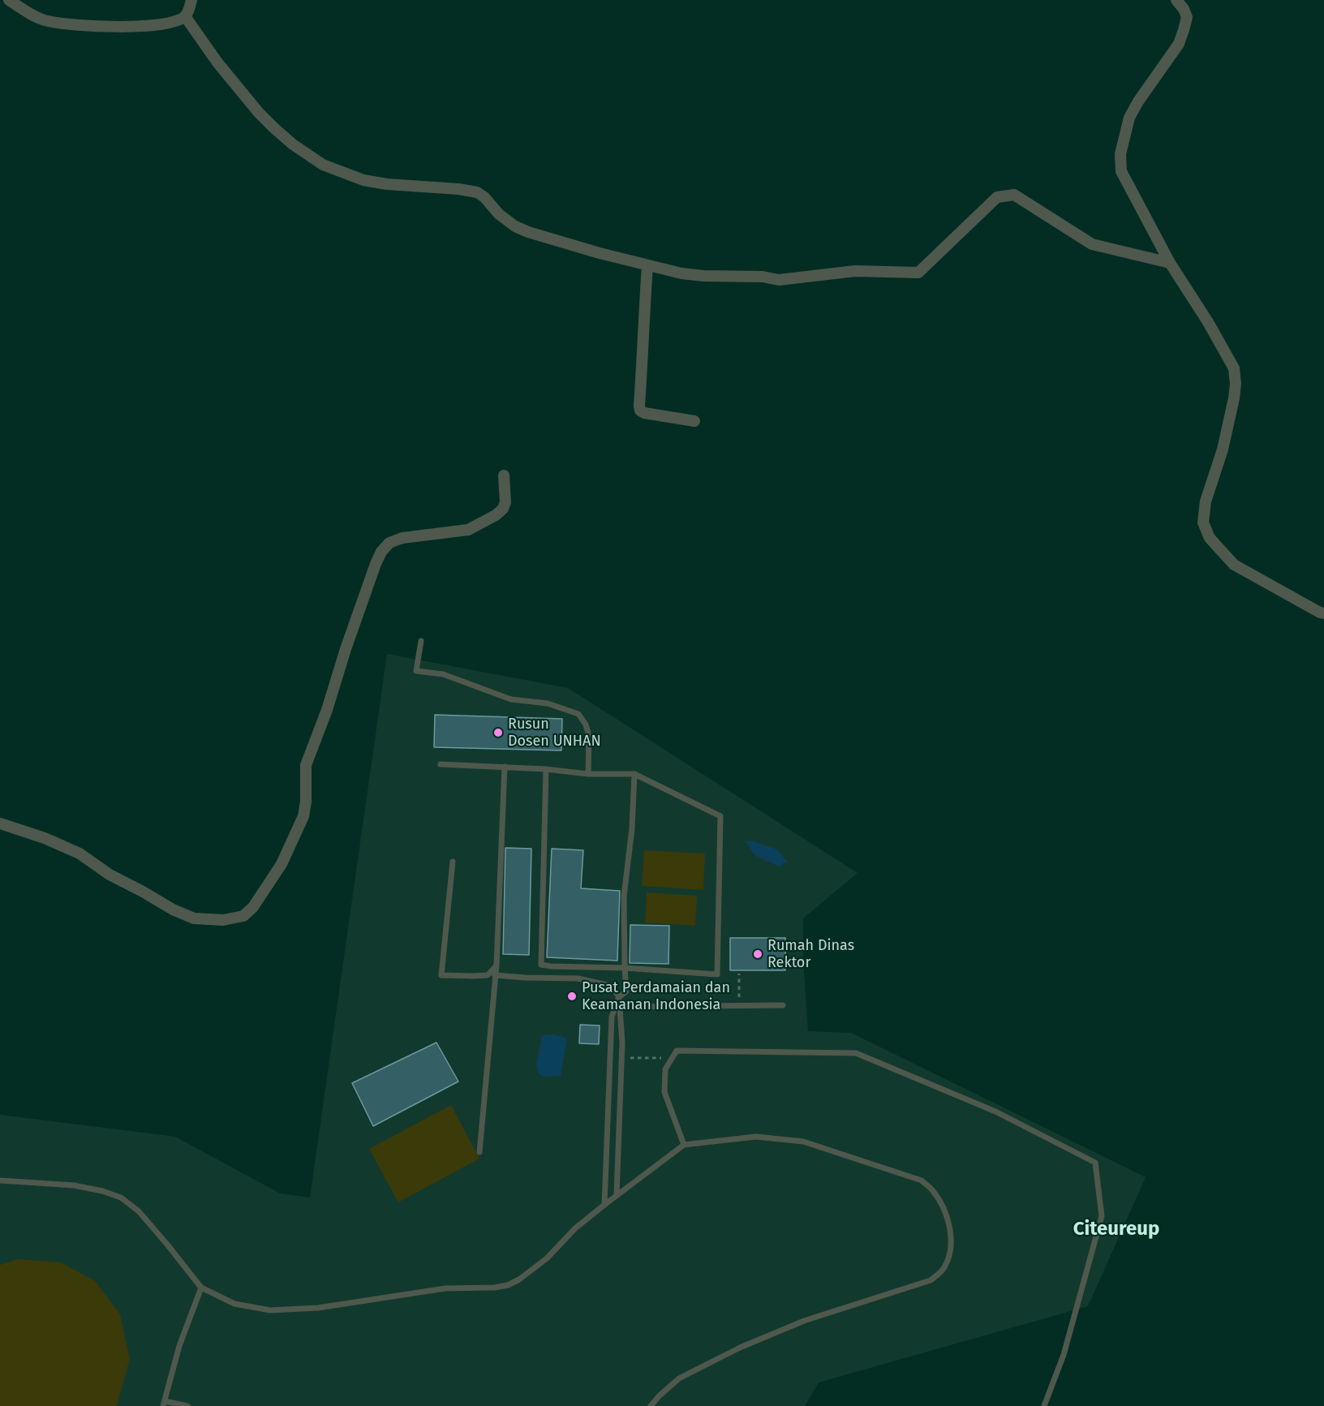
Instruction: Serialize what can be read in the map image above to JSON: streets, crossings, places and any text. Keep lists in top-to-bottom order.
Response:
{
  "districts": ["Citeureup"],
  "places": ["Rusun Dosen UNHAN", "Rumah Dinas Rektor", "Pusat Perdamaian dan Keamanan Indonesia"]
}
